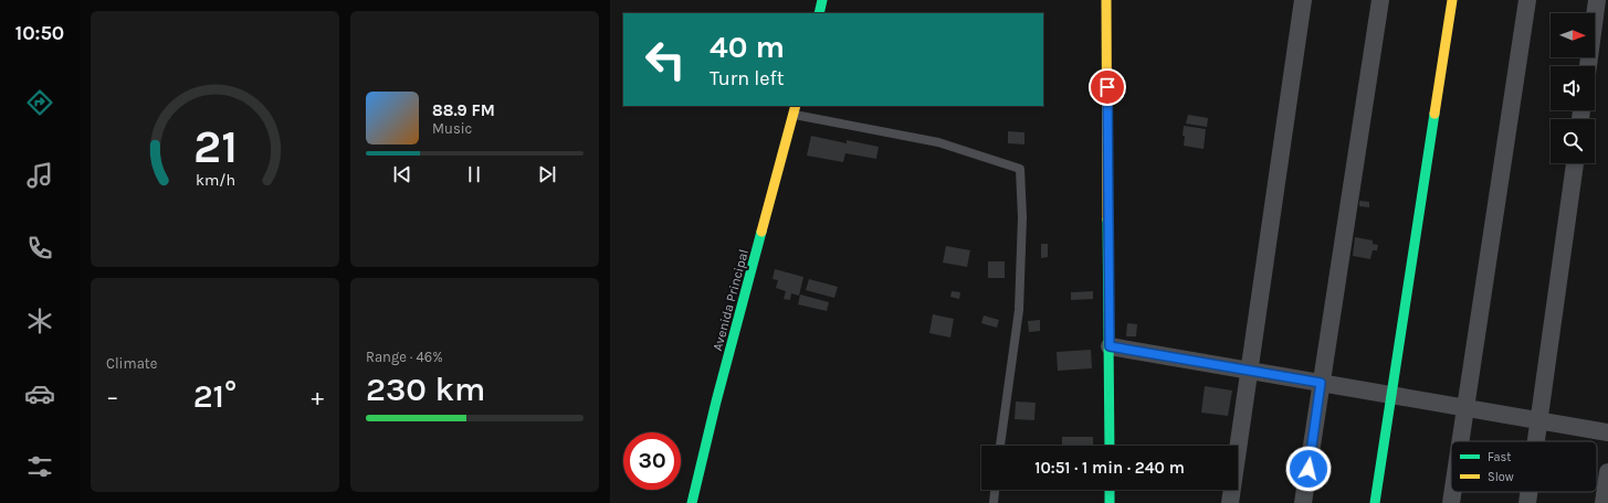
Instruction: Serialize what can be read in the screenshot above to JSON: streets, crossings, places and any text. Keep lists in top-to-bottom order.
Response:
{
  "streets": {
    "main road": ["Avenida Principal"]
  },
  "legend": ["Fast", "Slow"],
  "north": "right",
  "page": {
    "tabs": "10:50",
    "turn": ["40 m", "Turn left"],
    "song": ["88.9 FM", "Music"],
    "tile": [
      "Climate",
      ["Range · 46%", "230 km"]
    ],
    "heat": ["−", "21°", "+"],
    "limit": "30",
    "trip": "10:51 · 1 min · 240 m",
    "gauge": ["21", "km/h"]
  }
}
